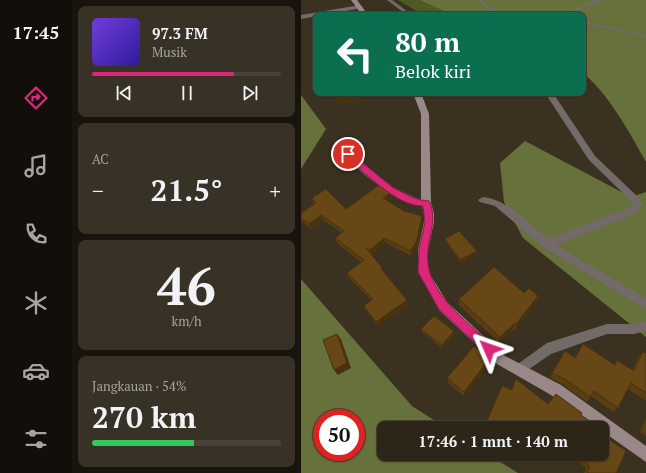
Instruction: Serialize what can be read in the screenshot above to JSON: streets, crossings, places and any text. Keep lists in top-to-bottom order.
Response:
{
  "page": {
    "tabs": "17:45",
    "turn": ["80 m", "Belok kiri"],
    "song": ["97.3 FM", "Musik"],
    "tile": [
      "AC",
      ["46", "km/h"],
      ["Jangkauan · 54%", "270 km"]
    ],
    "heat": ["−", "21.5°", "+"],
    "limit": "50",
    "trip": "17:46 · 1 mnt · 140 m"
  }
}
